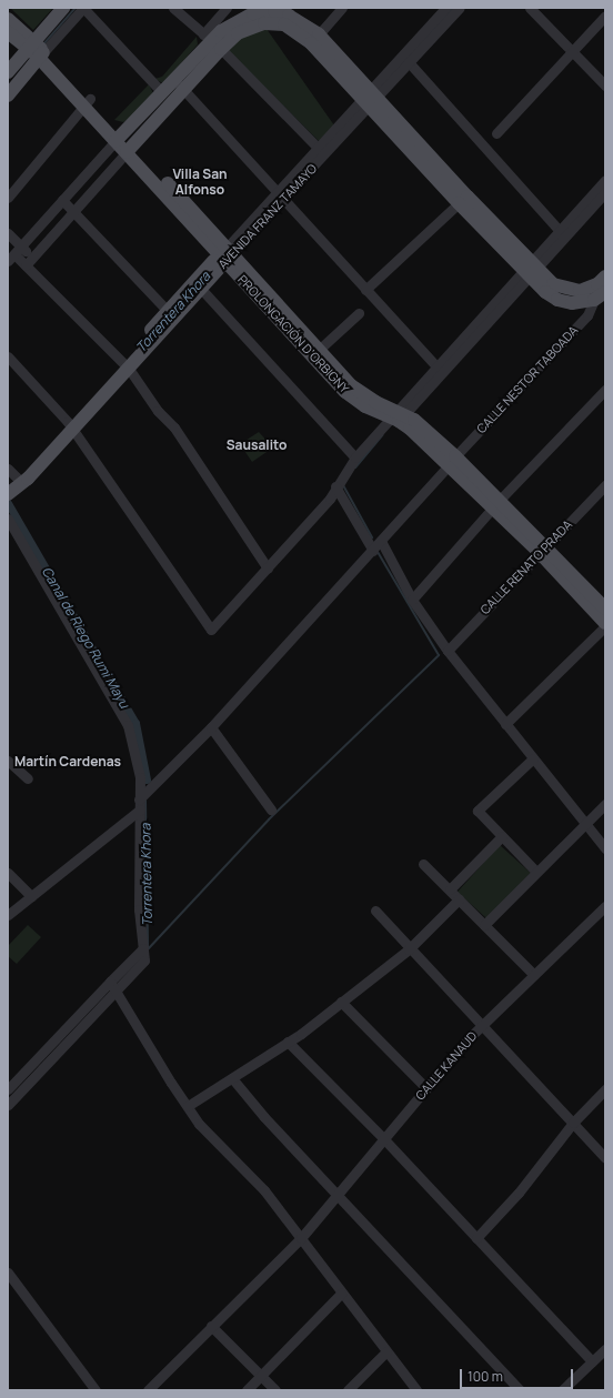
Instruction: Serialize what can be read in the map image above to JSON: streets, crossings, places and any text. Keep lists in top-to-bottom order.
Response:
{
  "streets": {
    "main road": ["AVENIDA FRANZ TAMAYO", "PROLONGACIÓN D'ORBIGNY"],
    "street": ["CALLE NESTOR TABOADA", "CALLE RENATO PRADA", "CALLE KANAUD"]
  },
  "crossings": [
    ["AVENIDA FRANZ TAMAYO", "PROLONGACIÓN D'ORBIGNY"],
    ["PROLONGACIÓN D'ORBIGNY", "CALLE NESTOR TABOADA"],
    ["PROLONGACIÓN D'ORBIGNY", "CALLE RENATO PRADA"]
  ],
  "districts": ["Villa San Alfonso", "Sausalito", "Martín Cardenas"],
  "water": ["Torrentera Khora", "Canal de Riego Rumi Mayu"],
  "scale_bar": "100 m"
}
